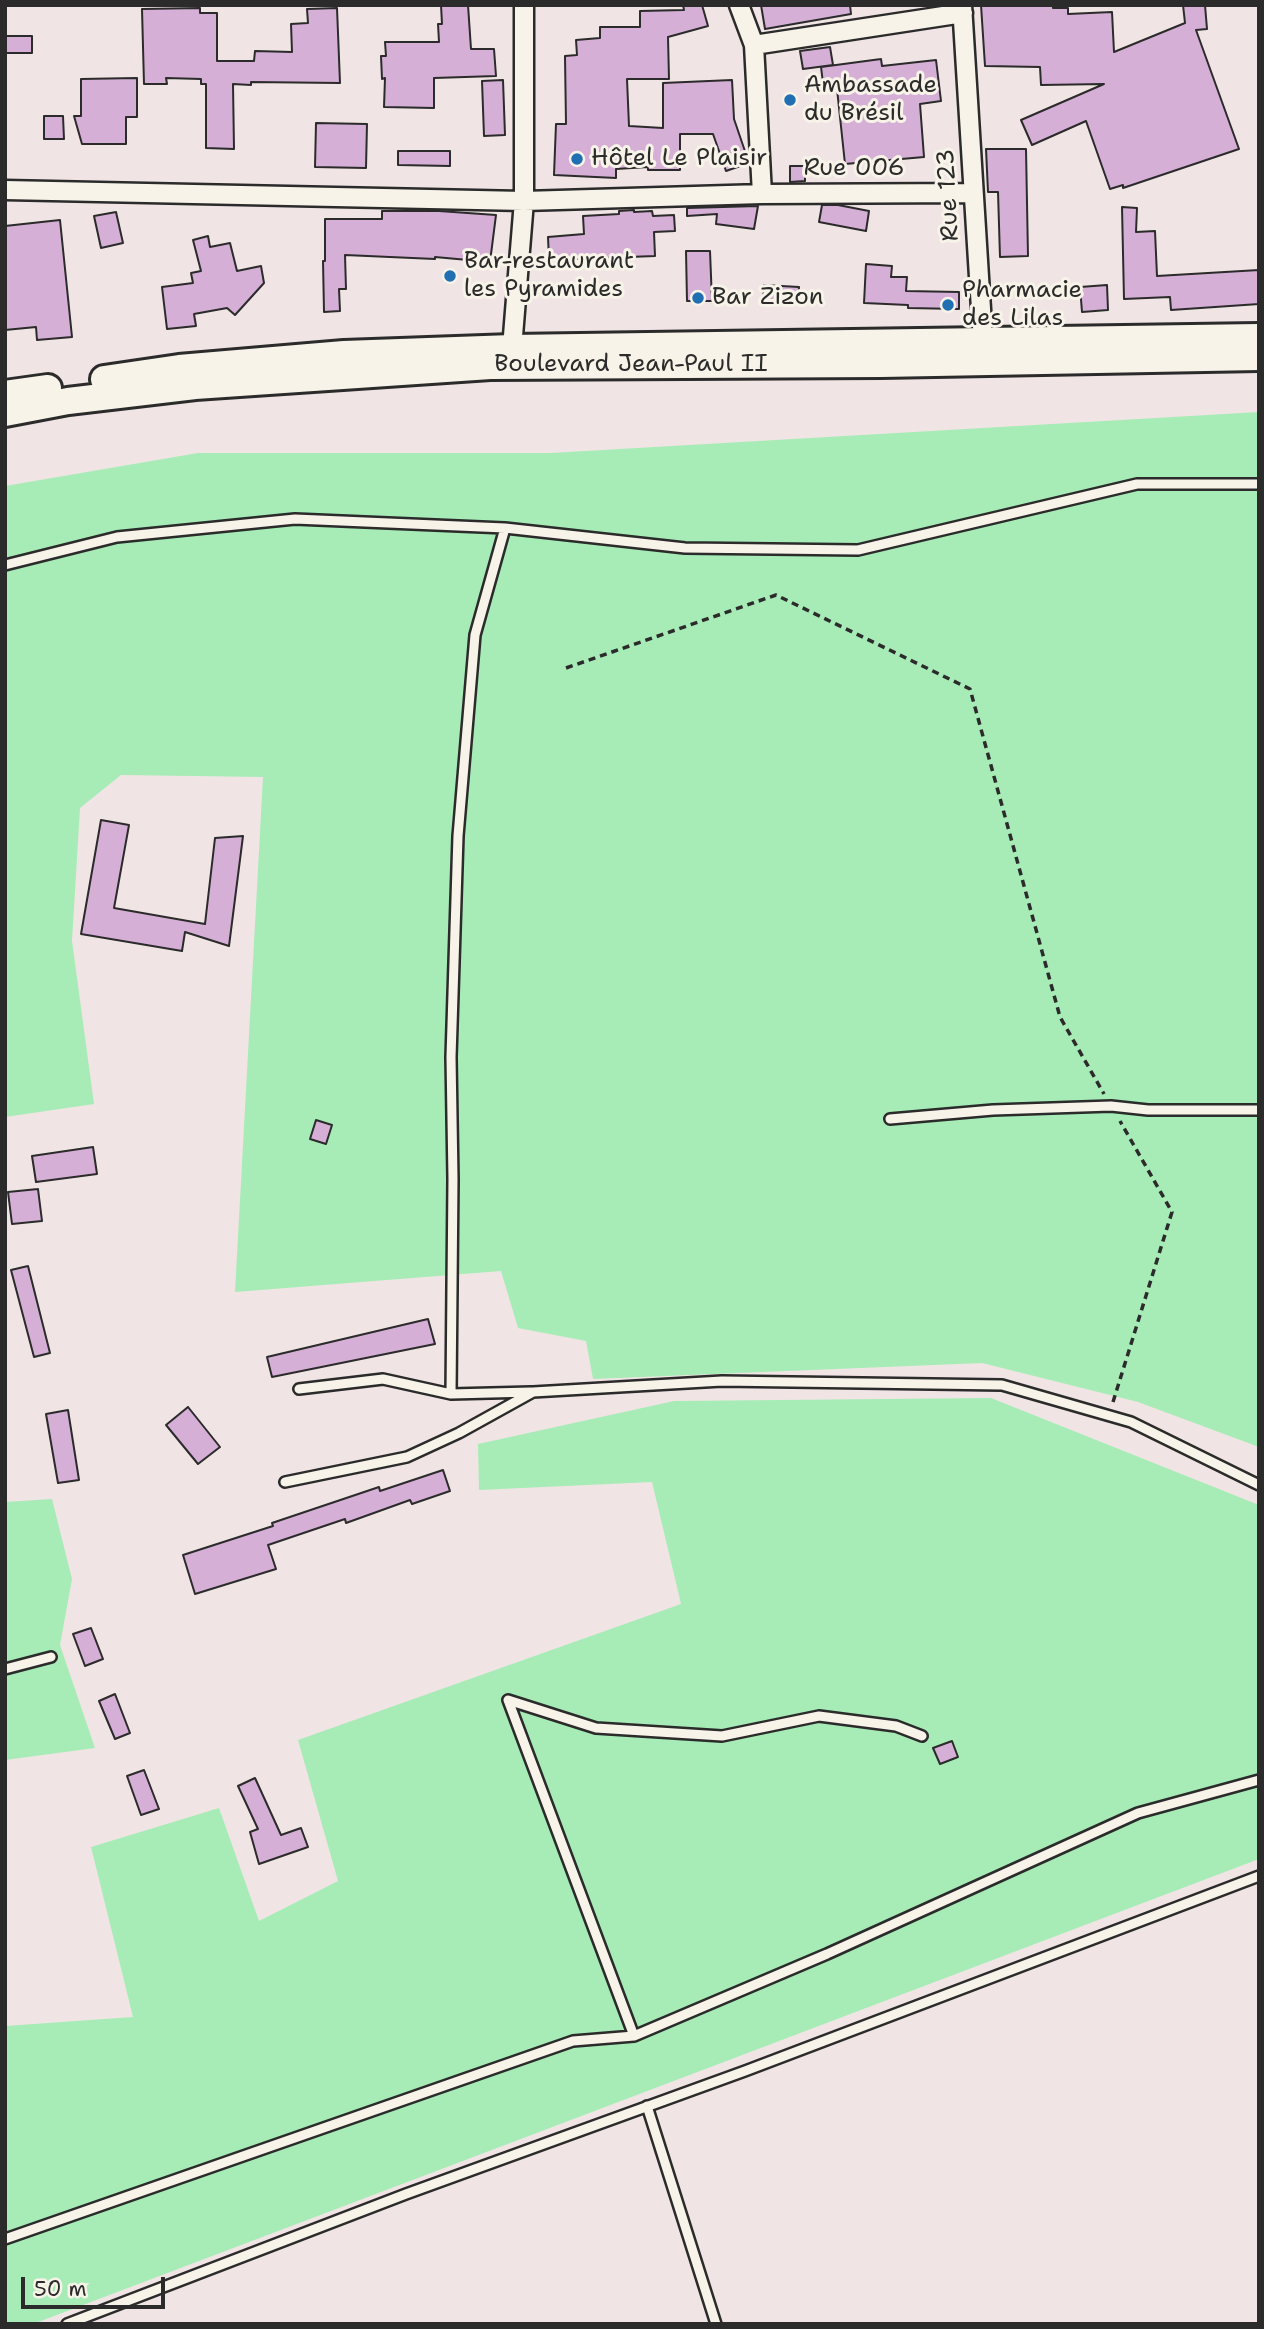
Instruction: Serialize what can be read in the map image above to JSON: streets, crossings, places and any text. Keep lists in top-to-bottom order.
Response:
{
  "streets": {
    "main road": ["Boulevard Jean-Paul II"],
    "street": ["Rue 006", "Rue 123"]
  },
  "crossings": [
    ["Rue 006", "Rue 123"],
    ["Rue 123", "Boulevard Jean-Paul II"]
  ],
  "places": [
    "Ambassade du Brésil",
    "Hôtel Le Plaisir",
    "Bar-restaurant les Pyramides",
    "Bar Zizon",
    "Pharmacie des Lilas"
  ],
  "scale_bar": "50 m"
}
